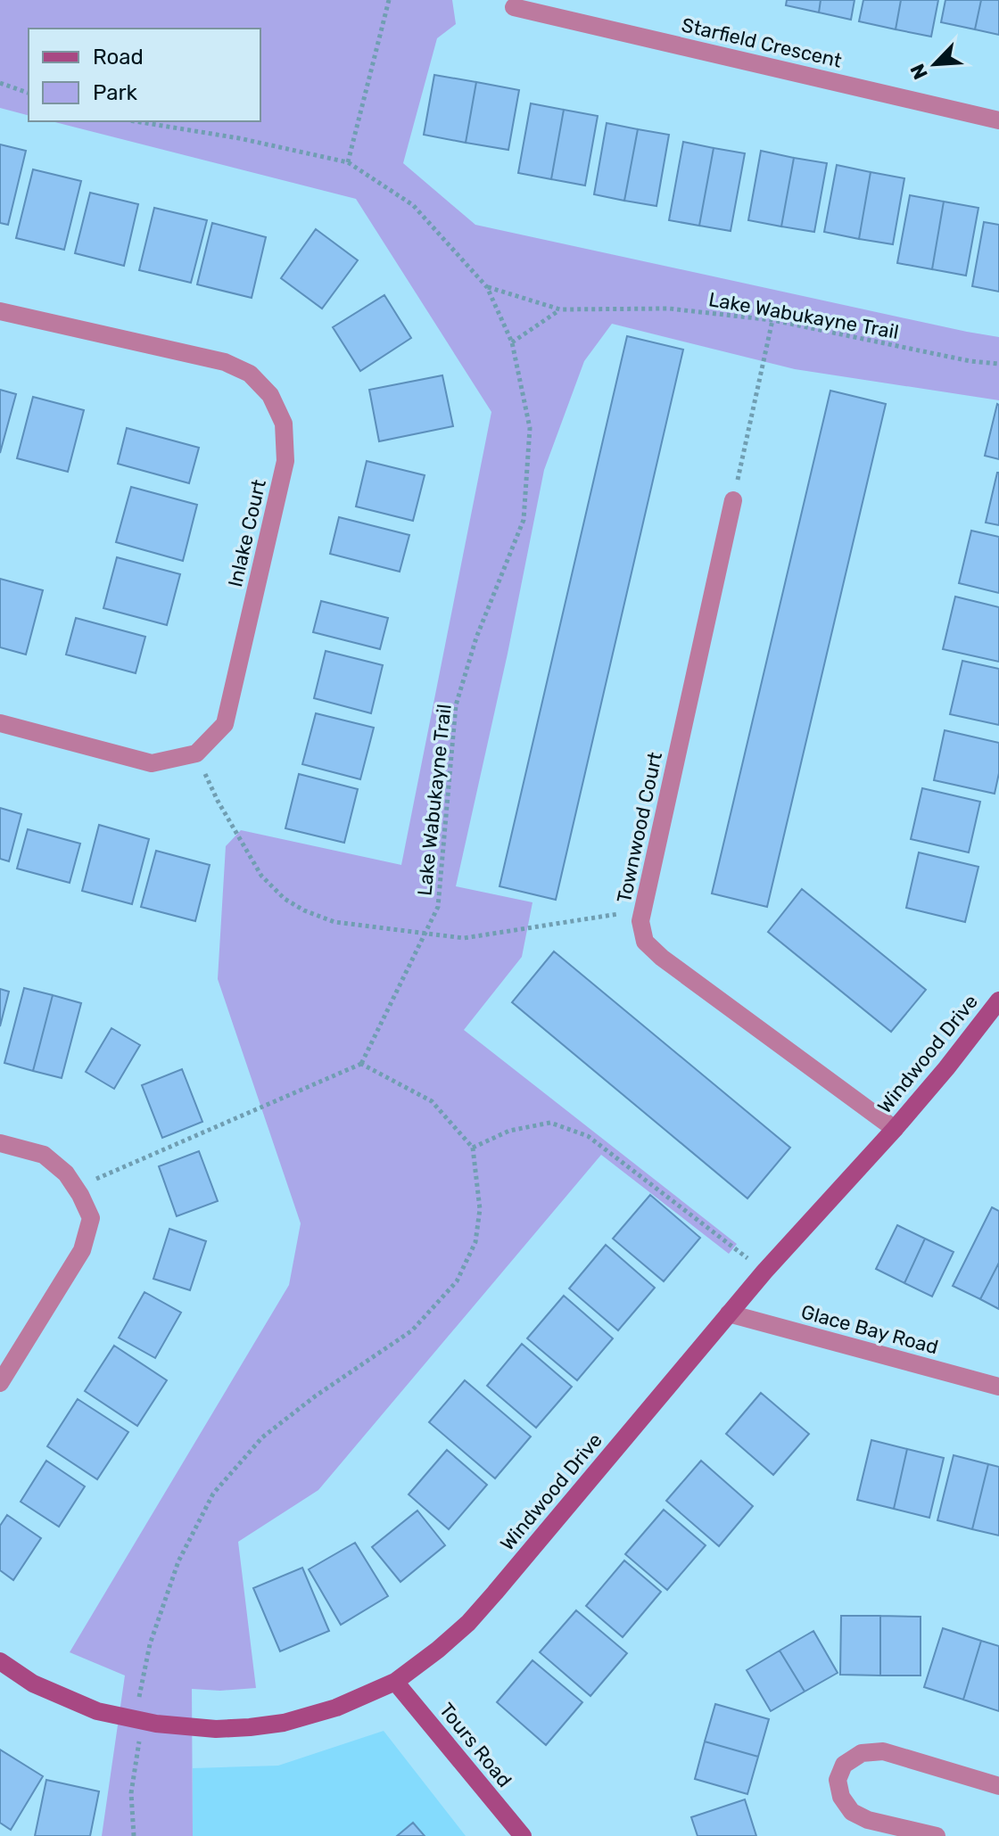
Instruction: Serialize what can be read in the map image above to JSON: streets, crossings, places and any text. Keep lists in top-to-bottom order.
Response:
{
  "streets": {
    "street": [
      "Starfield Crescent",
      "Inlake Court",
      "Townwood Court",
      "Windwood Drive",
      "Glace Bay Road",
      "Tours Road"
    ],
    "path": ["Lake Wabukayne Trail"]
  },
  "crossings": [
    ["Townwood Court", "Windwood Drive"],
    ["Windwood Drive", "Glace Bay Road"],
    ["Windwood Drive", "Tours Road"]
  ],
  "legend": ["Road", "Park"],
  "north": "bottom left"
}
